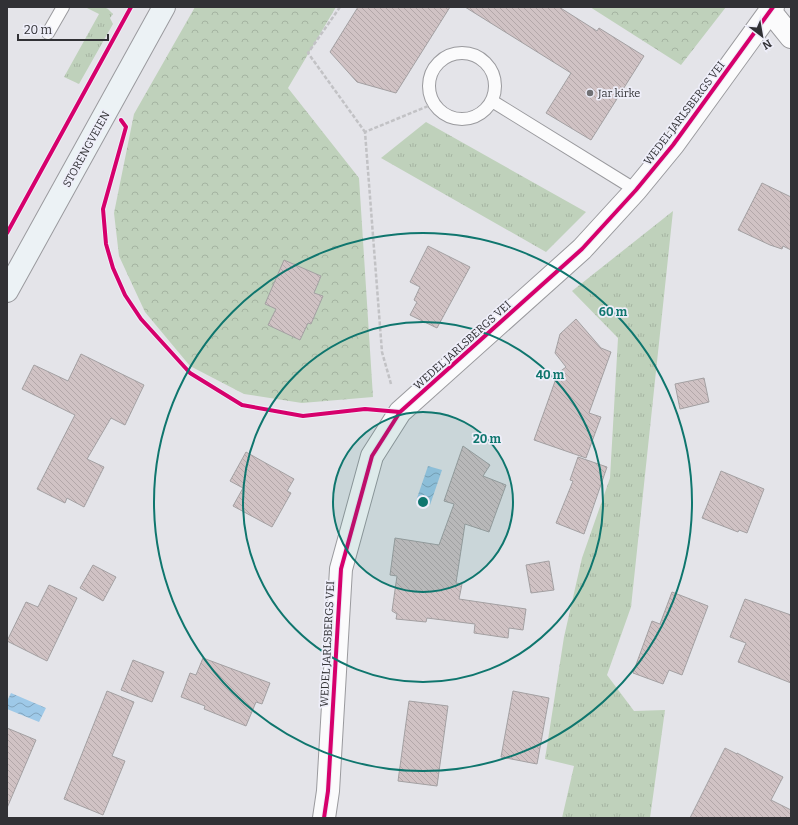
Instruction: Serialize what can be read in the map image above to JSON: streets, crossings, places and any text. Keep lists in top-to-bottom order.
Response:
{
  "streets": {
    "main road": ["STORENGVEIEN"],
    "street": ["WEDEL JARLSBERGS VEI"]
  },
  "places": ["Jar kirke"],
  "scale_bar": "20 m",
  "north": "bottom right",
  "rings": ["60 m", "40 m", "20 m"]
}
